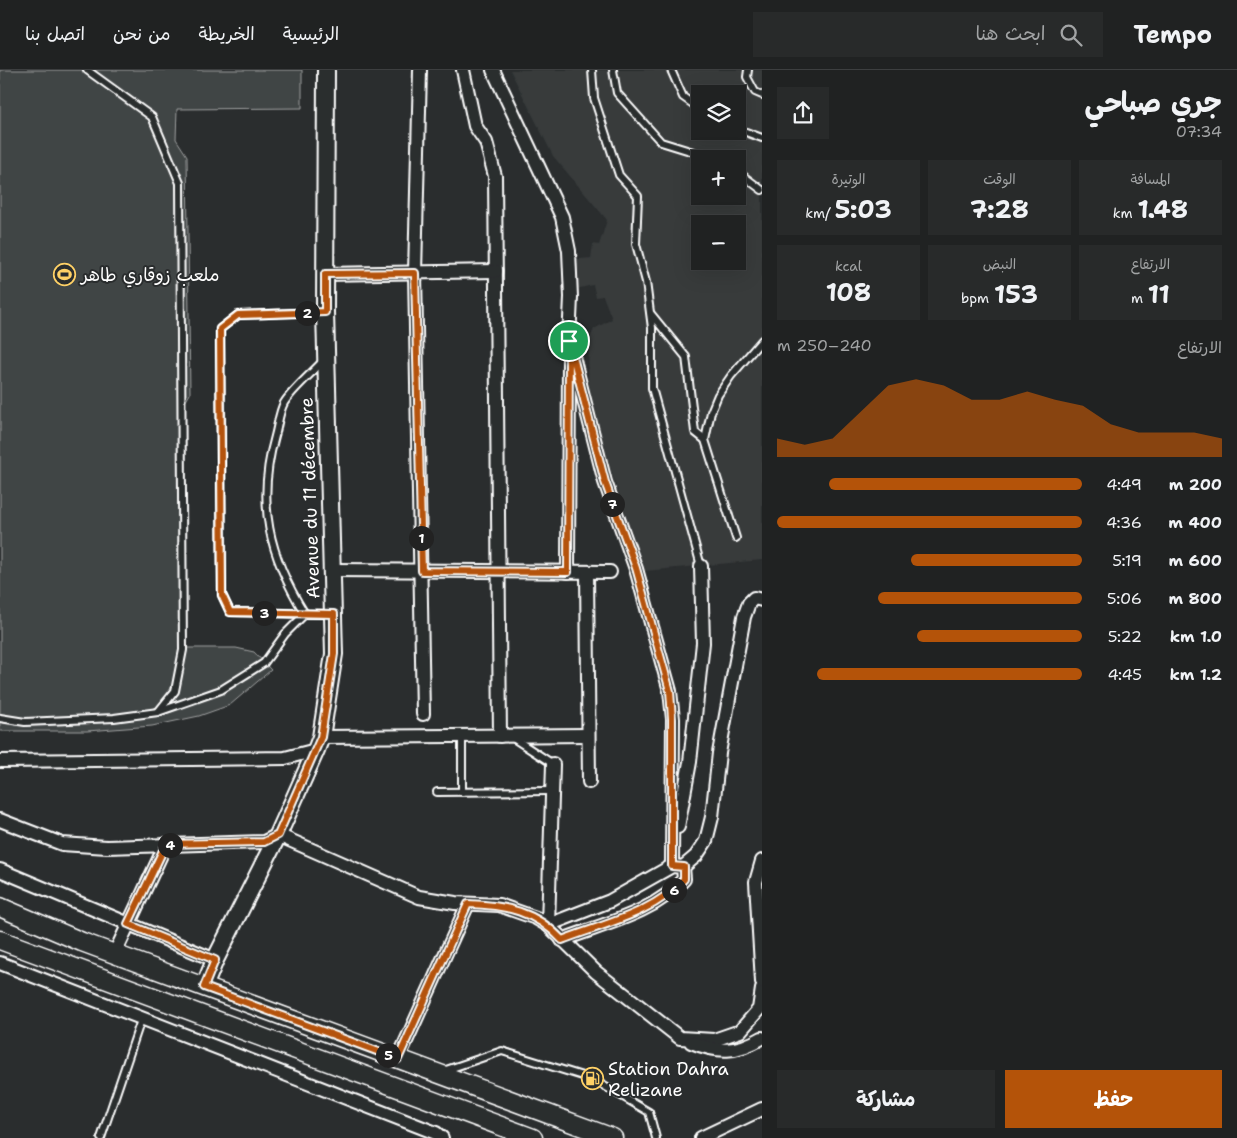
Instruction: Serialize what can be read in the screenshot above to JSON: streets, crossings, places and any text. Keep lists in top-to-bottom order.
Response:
{
  "streets": {
    "street": ["Avenue du 11 décembre"]
  },
  "places": {
    "sports": ["ملعب زوقاري طاهر"],
    "fuel station": ["Station Dahra Relizane"]
  },
  "page": {
    "header": "Tempo",
    "search": "ابحث هنا",
    "nav": [
      "الرئيسية",
      "الخريطة",
      "من نحن",
      "اتصل بنا"
    ],
    "heading": ["جري صباحي", "07:34"],
    "map_buttons": ["+", "−"],
    "stats": [
      ["المسافة", "1.48 km"],
      ["الوقت", "7:28"],
      ["الوتيرة", "5:03 /km"],
      ["الارتفاع", "11 m"],
      ["النبض", "153 bpm"],
      ["kcal", "108"]
    ],
    "pins": [
      "2",
      "7",
      "1",
      "3",
      "4",
      "6",
      "5"
    ],
    "chart": ["الارتفاع", "240–250 m"],
    "list": [
      {
        "name": "200 m",
        "note": "4:49"
      },
      {
        "name": "400 m",
        "note": "4:36"
      },
      {
        "name": "600 m",
        "note": "5:19"
      },
      {
        "name": "800 m",
        "note": "5:06"
      },
      {
        "name": "1.0 km",
        "note": "5:22"
      },
      {
        "name": "1.2 km",
        "note": "4:45"
      }
    ],
    "buttons": ["حفظ", "مشاركة"]
  }
}
